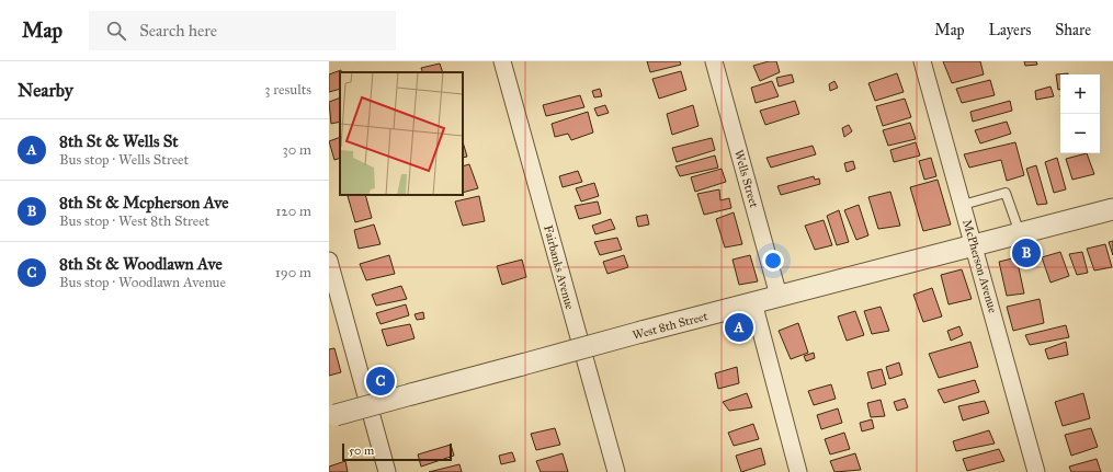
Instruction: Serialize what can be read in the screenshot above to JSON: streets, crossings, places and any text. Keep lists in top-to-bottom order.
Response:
{
  "streets": {
    "street": [
      "Wells Street",
      "McPherson Avenue",
      "Fairbanks Avenue",
      "West 8th Street"
    ]
  },
  "crossings": [
    ["Wells Street", "West 8th Street"],
    ["McPherson Avenue", "West 8th Street"]
  ],
  "scale_bar": "50 m",
  "page": {
    "header": "Map",
    "search": "Search here",
    "nav": ["Map", "Layers", "Share"],
    "heading": ["Nearby", "3 results"],
    "map_buttons": ["+", "−"],
    "list": [
      {
        "mark": "A",
        "name": "8th St & Wells St",
        "note": "Bus stop · Wells Street",
        "value": "30 m"
      },
      {
        "mark": "B",
        "name": "8th St & Mcpherson Ave",
        "note": "Bus stop · West 8th Street",
        "value": "120 m"
      },
      {
        "mark": "C",
        "name": "8th St & Woodlawn Ave",
        "note": "Bus stop · Woodlawn Avenue",
        "value": "190 m"
      }
    ],
    "pins": ["B", "A", "C"],
    "scale": "50 m"
  }
}
